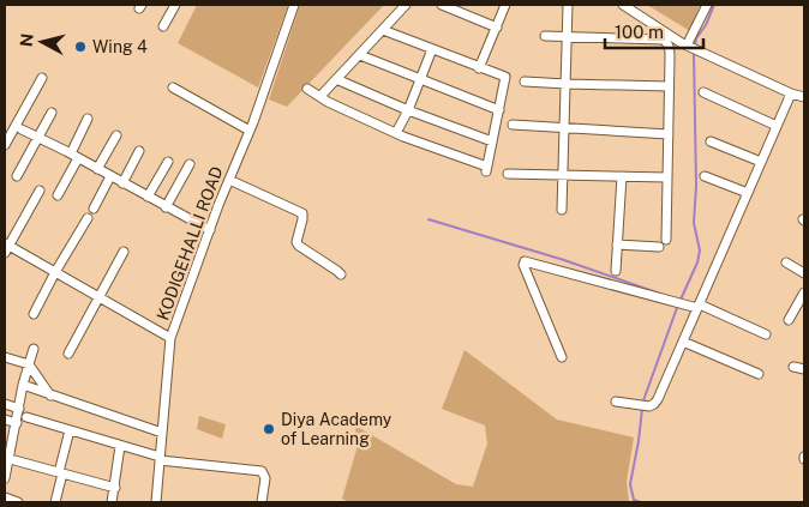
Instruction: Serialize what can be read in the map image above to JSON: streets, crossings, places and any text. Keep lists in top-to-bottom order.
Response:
{
  "streets": {
    "street": ["KODIGEHALLI ROAD"]
  },
  "places": ["Wing 4", "Diya Academy of Learning"],
  "scale_bar": "100 m",
  "north": "left"
}
